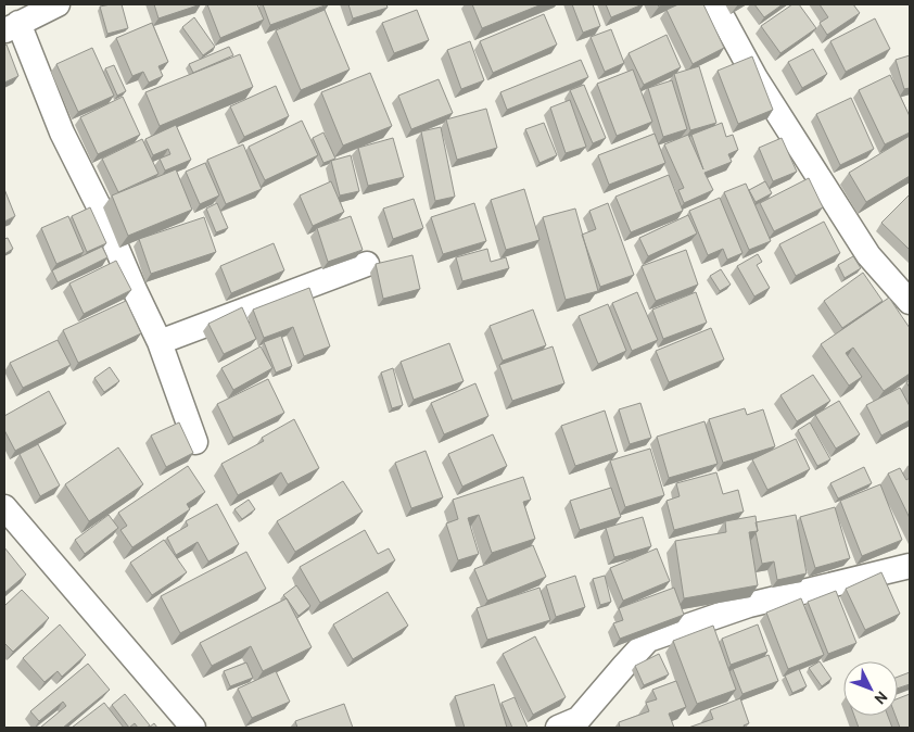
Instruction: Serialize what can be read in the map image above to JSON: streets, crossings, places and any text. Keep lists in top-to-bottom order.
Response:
{
  "north": "bottom right"
}
